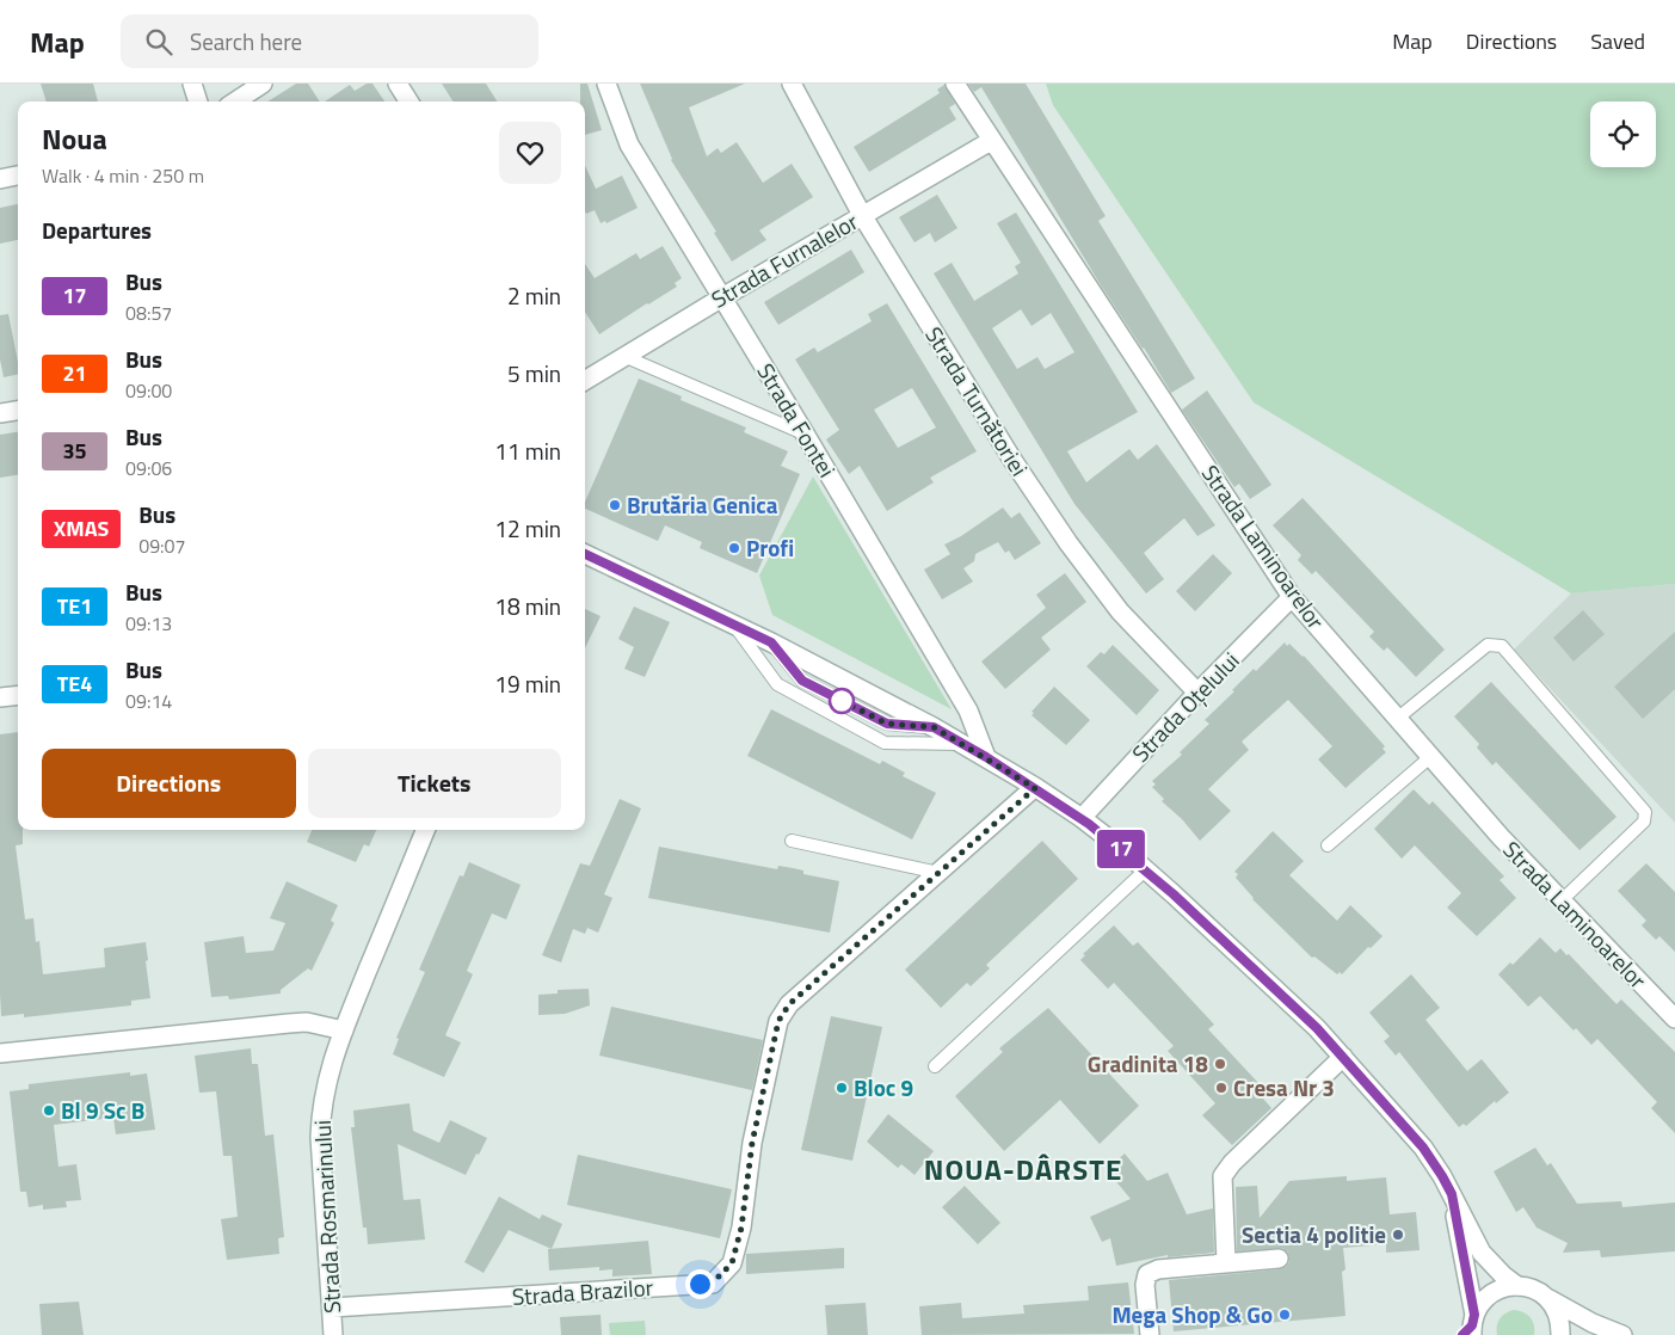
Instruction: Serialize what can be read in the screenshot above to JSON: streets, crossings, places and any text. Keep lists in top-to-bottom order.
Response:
{
  "streets": {
    "street": [
      "Strada Furnalelor",
      "Strada Turnătoriei",
      "Strada Fontei",
      "Strada Laminoarelor",
      "Strada Oțelului",
      "Strada Rosmarinului",
      "Strada Brazilor"
    ]
  },
  "crossings": [
    ["Strada Furnalelor", "Strada Turnătoriei"],
    ["Strada Furnalelor", "Strada Fontei"],
    ["Strada Furnalelor", "Strada Laminoarelor"],
    ["Strada Turnătoriei", "Strada Oțelului"],
    ["Strada Laminoarelor", "Strada Oțelului"],
    ["Strada Rosmarinului", "Strada Brazilor"]
  ],
  "districts": ["NOUA-DÂRSTE"],
  "places": [
    "Brutăria Genica",
    "Profi",
    "Gradinita 18",
    "Bloc 9",
    "Cresa Nr 3",
    "Bl 9 Sc B",
    "Sectia 4 politie",
    "Mega Shop & Go"
  ],
  "lines": ["bus line 17"],
  "page": {
    "header": "Map",
    "search": "Search here",
    "nav": ["Map", "Directions", "Saved"],
    "on_map": "17",
    "heading": [
      ["Noua", "Walk · 4 min · 250 m"],
      "Departures"
    ],
    "list": [
      {
        "mark": "17",
        "name": "Bus",
        "note": "08:57",
        "value": "2 min"
      },
      {
        "mark": "21",
        "name": "Bus",
        "note": "09:00",
        "value": "5 min"
      },
      {
        "mark": "35",
        "name": "Bus",
        "note": "09:06",
        "value": "11 min"
      },
      {
        "mark": "XMAS",
        "name": "Bus",
        "note": "09:07",
        "value": "12 min"
      },
      {
        "mark": "TE1",
        "name": "Bus",
        "note": "09:13",
        "value": "18 min"
      },
      {
        "mark": "TE4",
        "name": "Bus",
        "note": "09:14",
        "value": "19 min"
      }
    ],
    "buttons": ["Directions", "Tickets"]
  }
}
